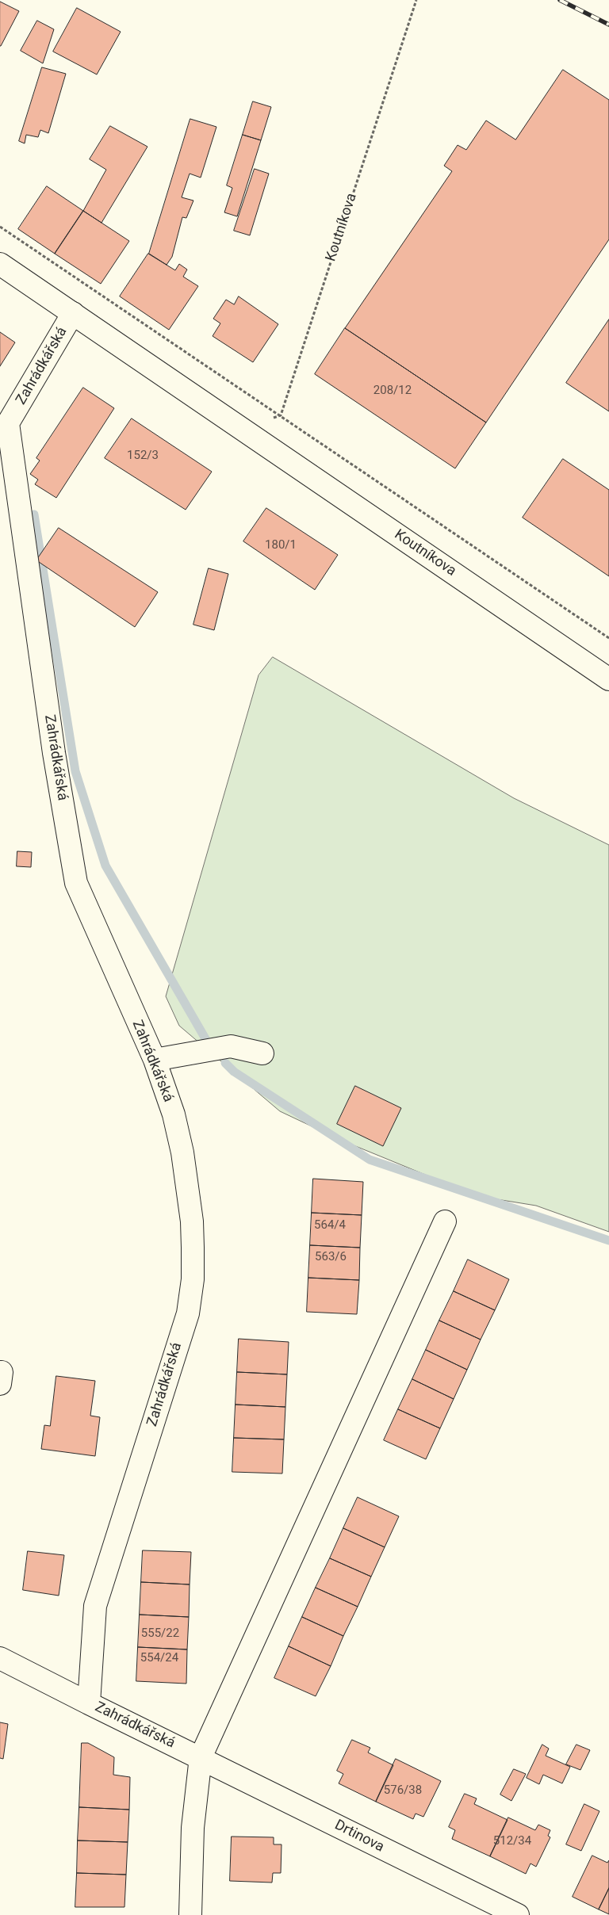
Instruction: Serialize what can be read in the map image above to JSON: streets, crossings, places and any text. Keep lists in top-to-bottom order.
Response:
{
  "streets": {
    "street": ["Koutníkova", "Zahrádkářská", "Drtinova"]
  },
  "crossings": [
    ["Koutníkova", "Zahrádkářská"],
    ["Zahrádkářská", "Drtinova"]
  ],
  "house_numbers": [
    "208/12",
    "152/3",
    "180/1",
    "564/4",
    "563/6",
    "555/22",
    "554/24",
    "576/38",
    "512/34"
  ]
}
